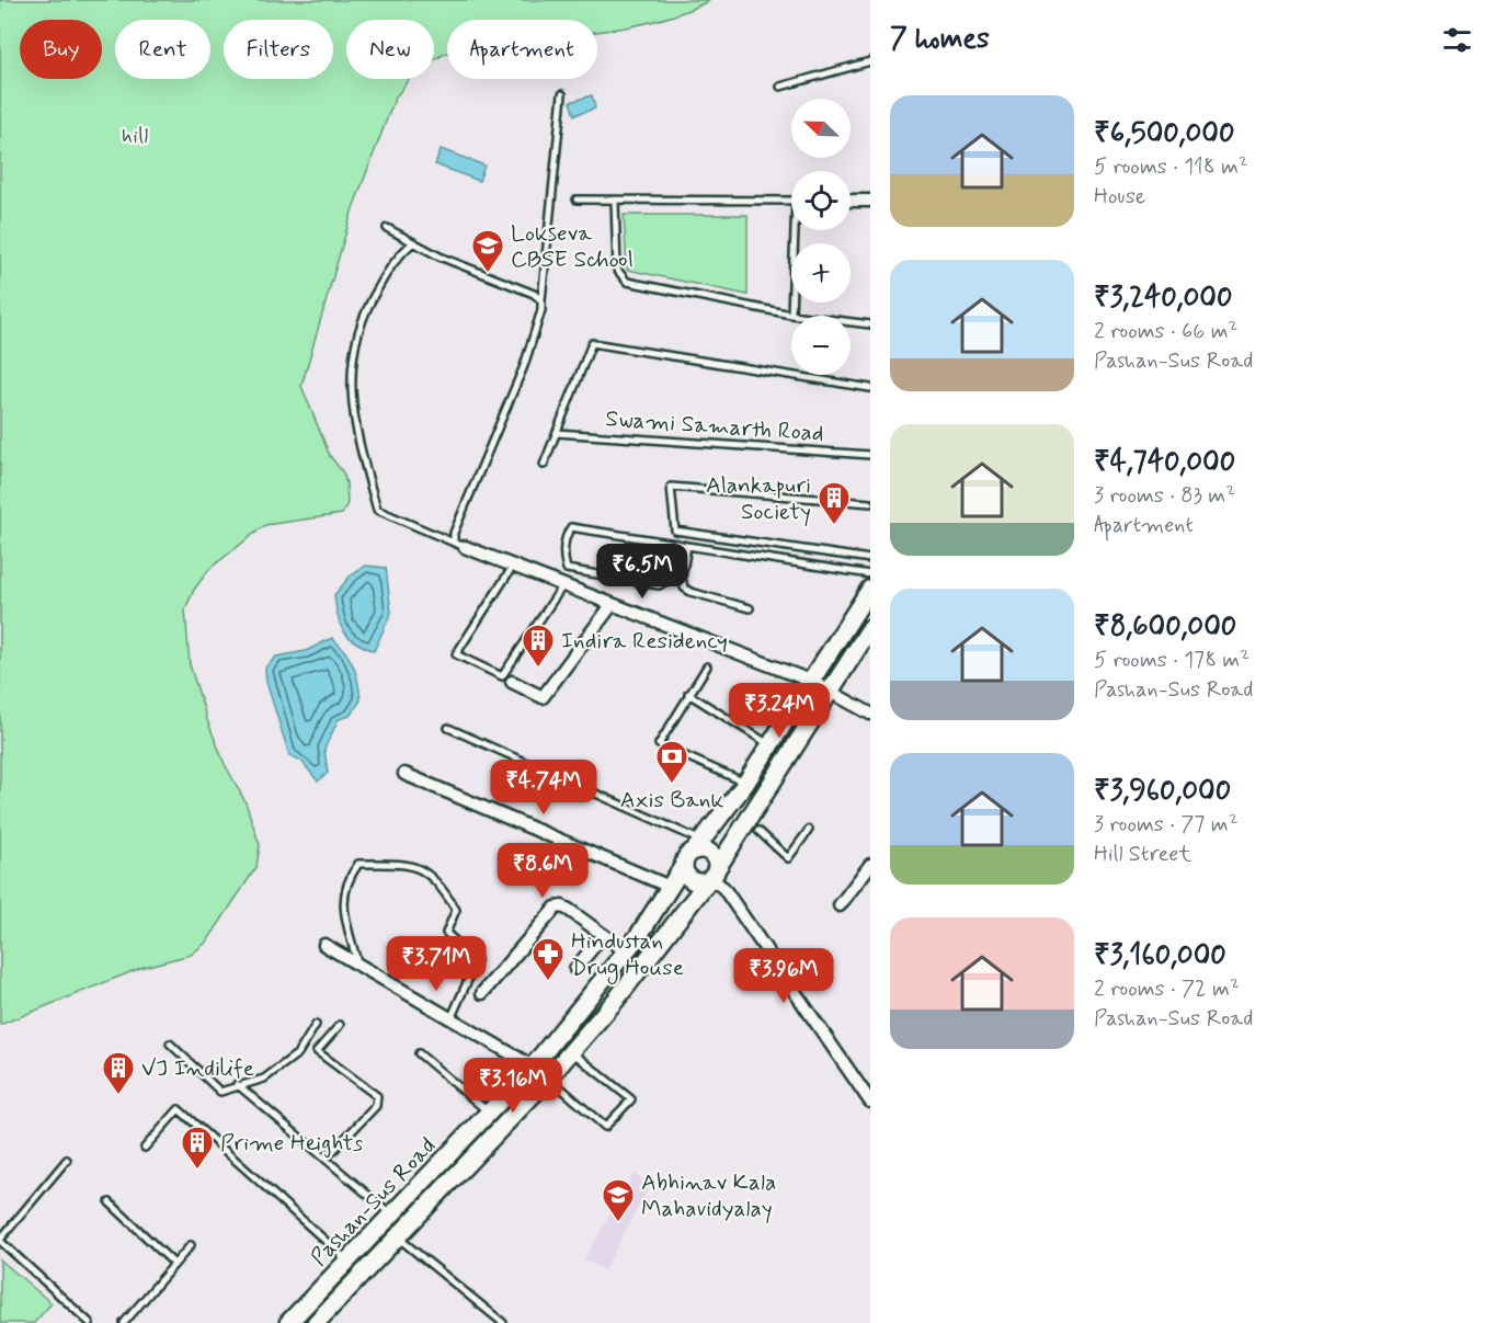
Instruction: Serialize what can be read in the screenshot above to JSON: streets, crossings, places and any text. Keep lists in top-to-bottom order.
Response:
{
  "streets": {
    "main road": ["Pashan-Sus Road"],
    "lane": ["Swami Samarth Road"]
  },
  "parks": ["hill"],
  "places": {
    "school or university": ["Lokseva CBSE School", "Abhinav Kala Mahavidyalay"],
    "building": [
      "Alankapuri Society",
      "Indira Residency",
      "VJ Indilife",
      "Prime Heights"
    ],
    "bank": ["Axis Bank"],
    "pharmacy": ["Hindustan Drug House"]
  },
  "north": "top left",
  "page": {
    "heading": "7 homes",
    "chip": [
      "Buy",
      "Rent",
      "Filters",
      "New",
      "Apartment"
    ],
    "list": [
      {
        "name": "₹6,500,000",
        "note": "5 rooms · 118 m² · House"
      },
      {
        "name": "₹3,240,000",
        "note": "2 rooms · 66 m² · Pashan-Sus Road"
      },
      {
        "name": "₹4,740,000",
        "note": "3 rooms · 83 m² · Apartment"
      },
      {
        "name": "₹8,600,000",
        "note": "5 rooms · 178 m² · Pashan-Sus Road"
      },
      {
        "name": "₹3,960,000",
        "note": "3 rooms · 77 m² · Hill Street"
      },
      {
        "name": "₹3,160,000",
        "note": "2 rooms · 72 m² · Pashan-Sus Road"
      }
    ],
    "map_buttons": ["+", "−"],
    "price": [
      "₹6.5M",
      "₹3.24M",
      "₹4.74M",
      "₹8.6M",
      "₹3.71M",
      "₹3.96M",
      "₹3.16M"
    ]
  }
}
